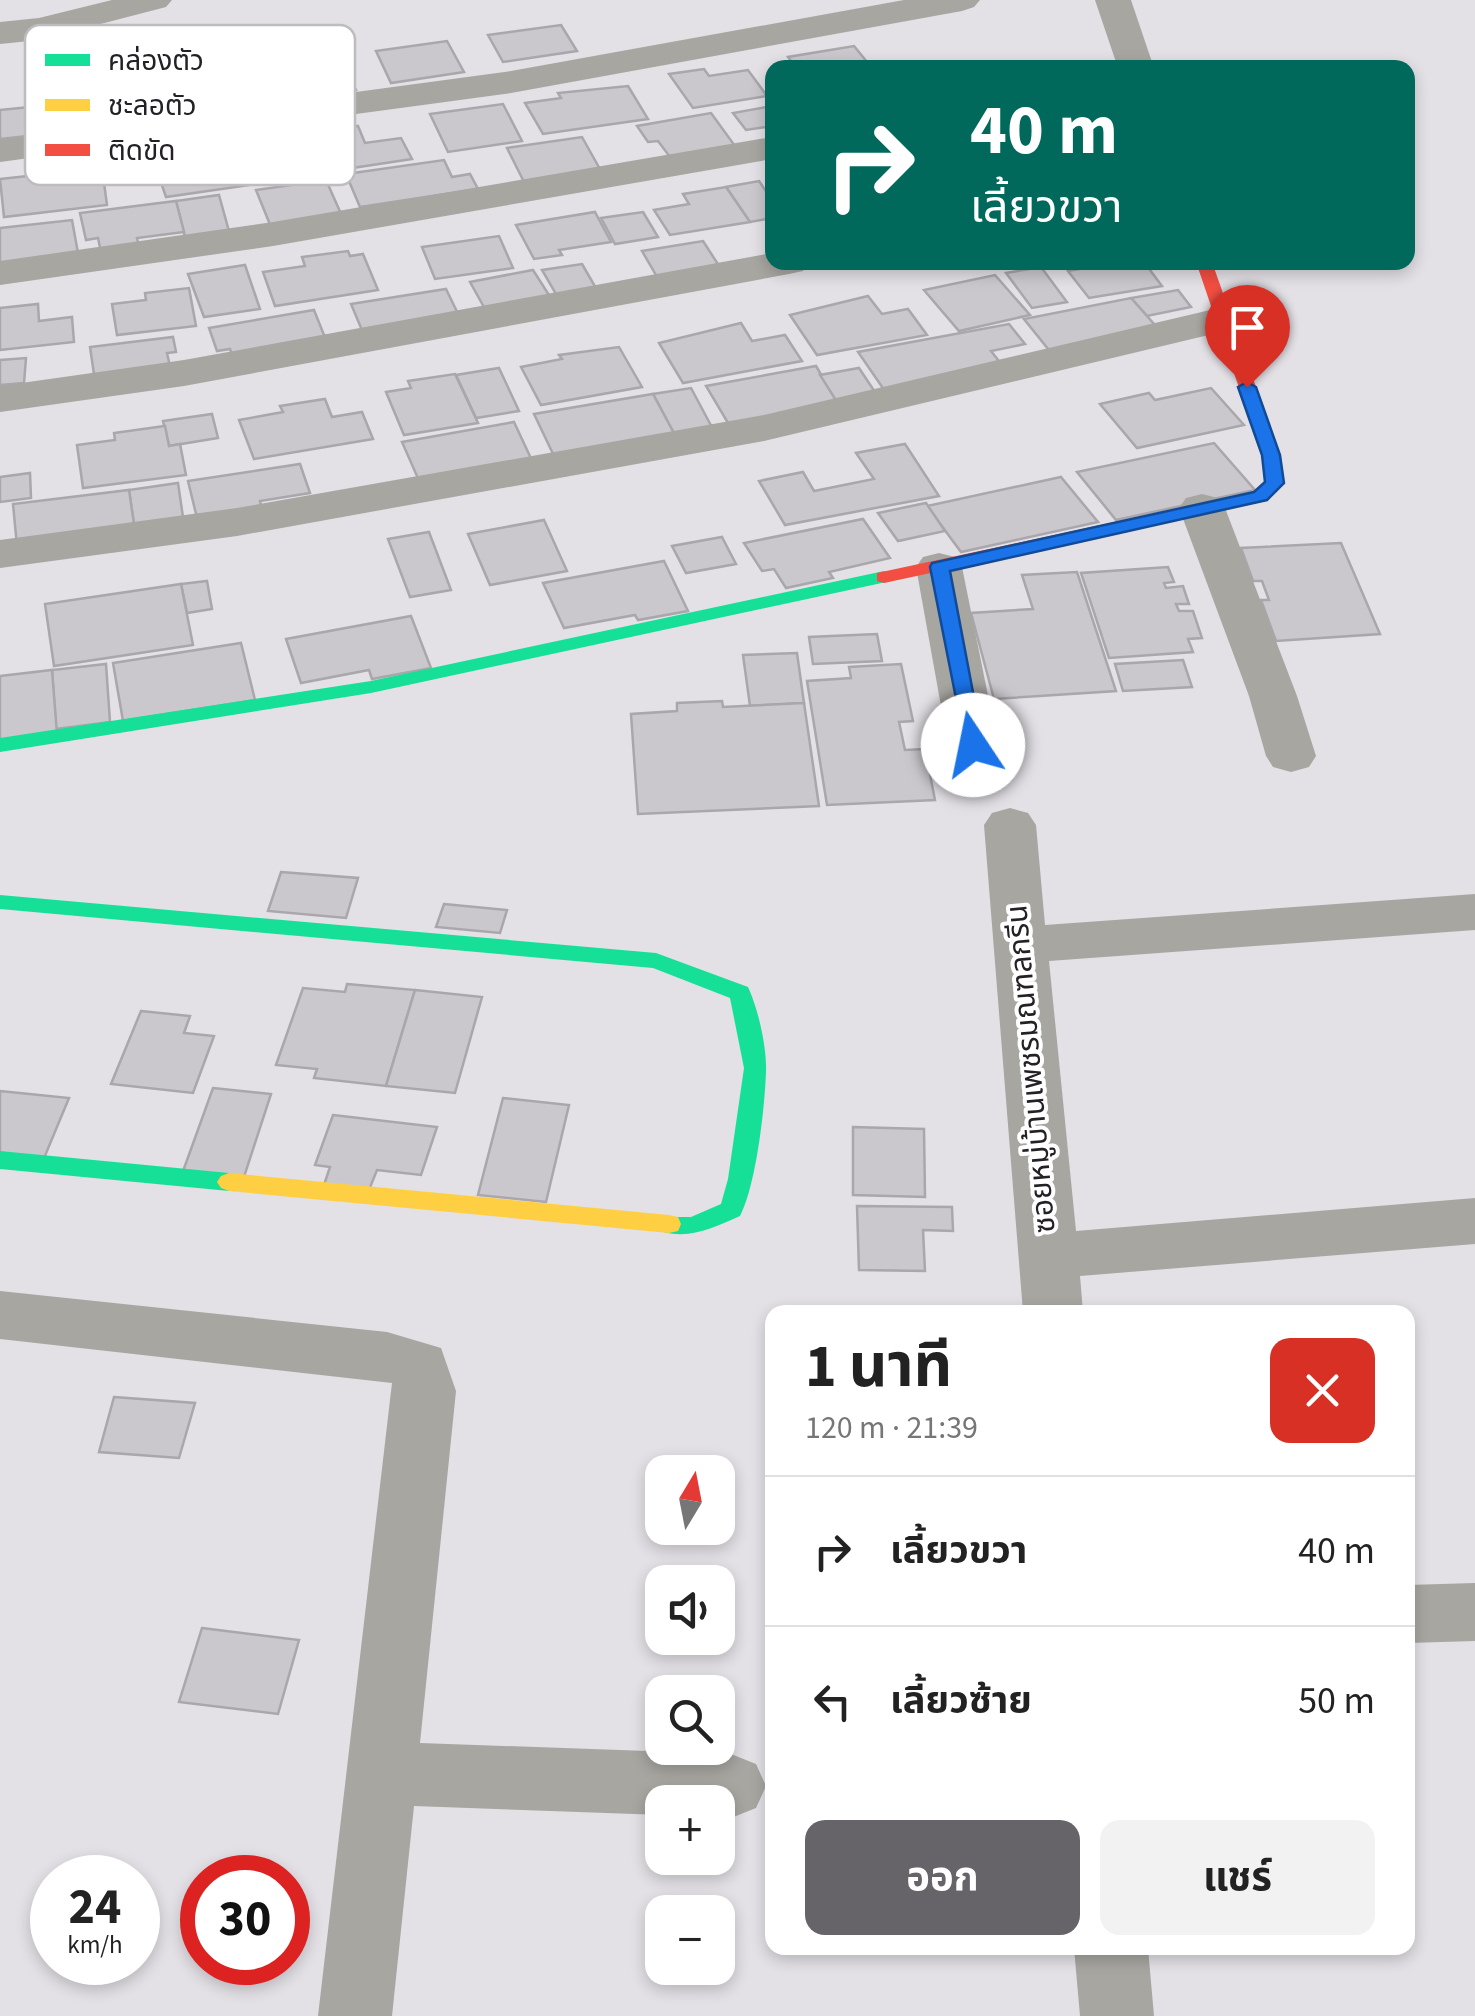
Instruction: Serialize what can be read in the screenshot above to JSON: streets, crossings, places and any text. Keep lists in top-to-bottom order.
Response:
{
  "streets": {
    "street": ["ซอยหมู่บ้านเพชรมณฑลกรีน"]
  },
  "legend": ["คล่องตัว", "ชะลอตัว", "ติดขัด"],
  "north": "top",
  "page": {
    "turn": ["40 m", "เลี้ยวขวา"],
    "heading": ["1 นาที", "120 m · 21:39"],
    "map_buttons": ["+", "−"],
    "list": [
      {
        "name": "เลี้ยวขวา",
        "value": "40 m"
      },
      {
        "name": "เลี้ยวซ้าย",
        "value": "50 m"
      }
    ],
    "buttons": ["ออก", "แชร์"],
    "speed": "24 km/h",
    "limit": "30"
  }
}
